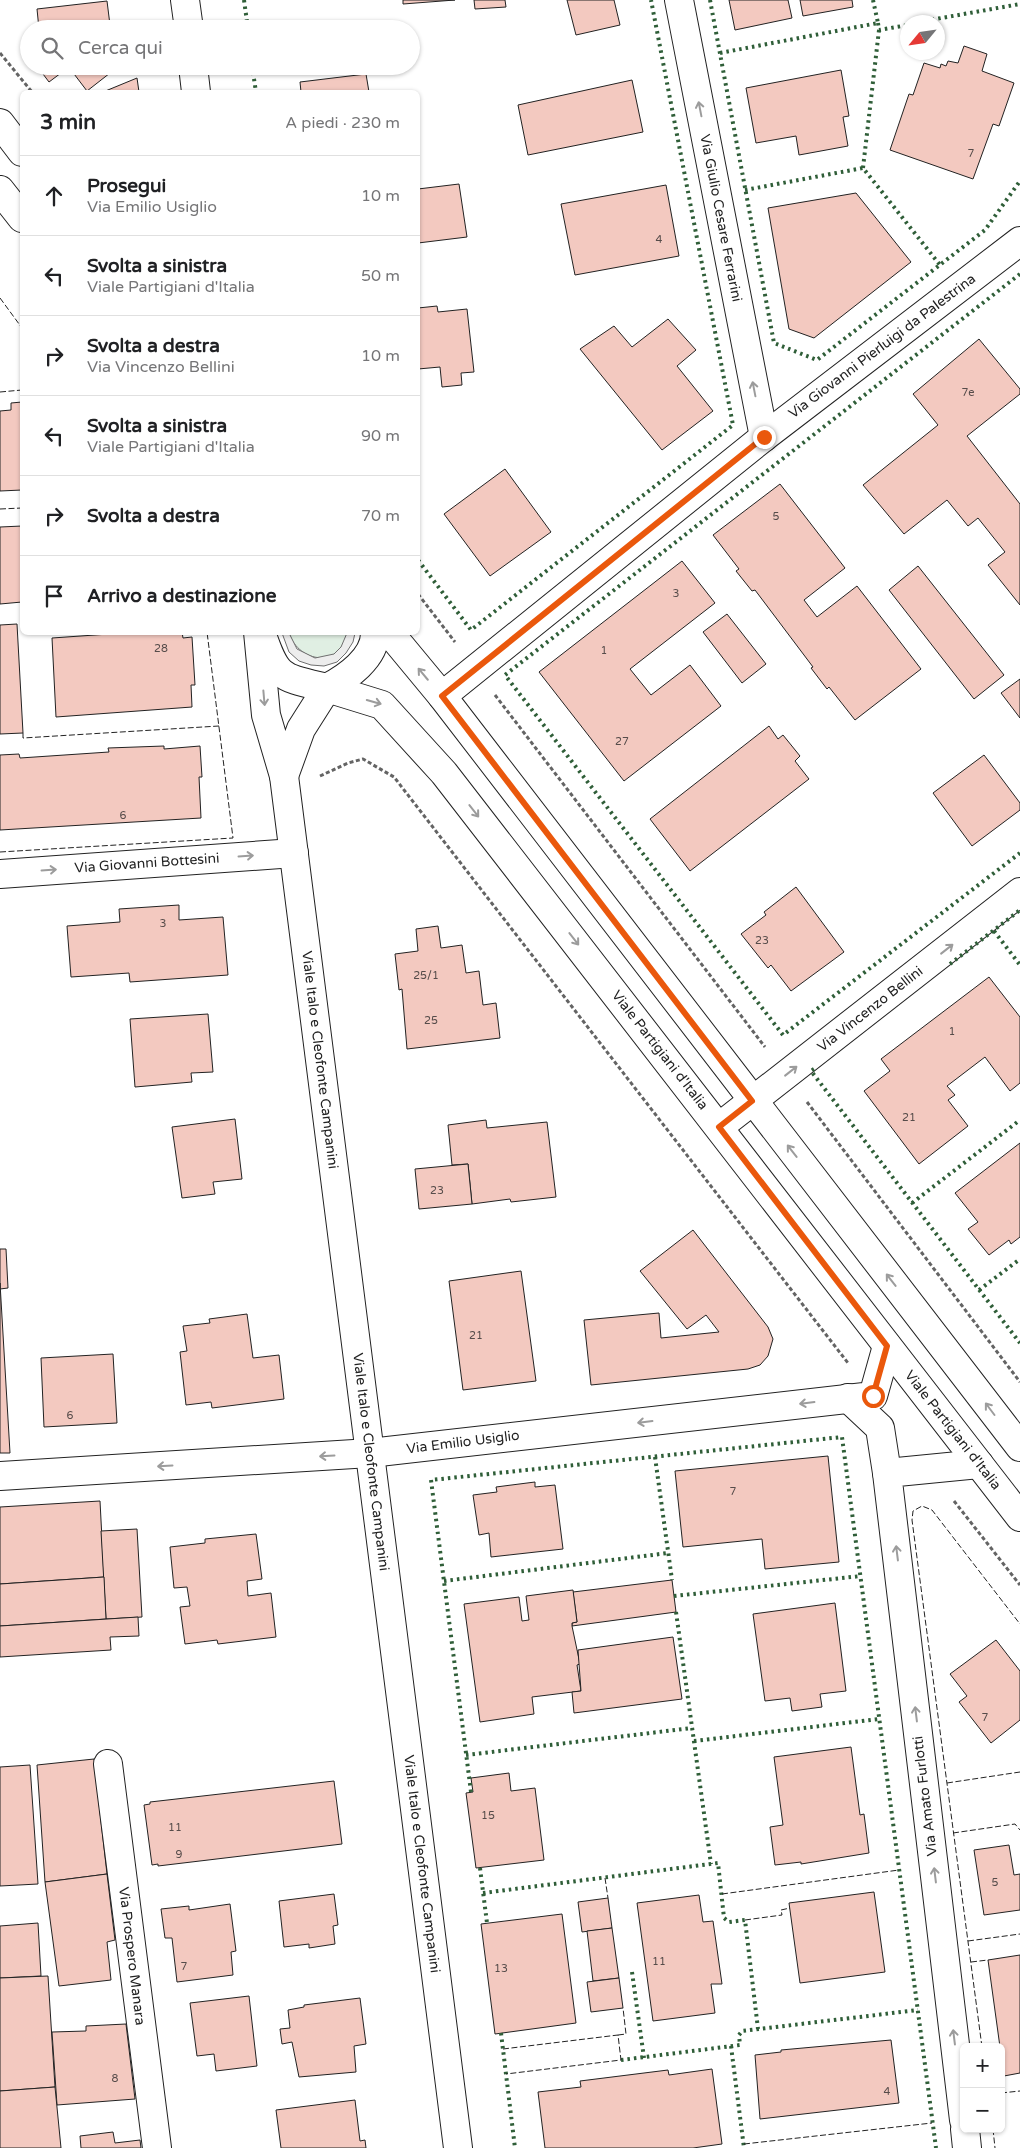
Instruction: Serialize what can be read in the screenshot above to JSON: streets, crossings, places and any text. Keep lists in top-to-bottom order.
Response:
{
  "streets": {
    "street": [
      "Via Giulio Cesare Ferrarini",
      "Via Giovanni Pierluigi da Palestrina",
      "Via Giovanni Bottesini",
      "Via Vincenzo Bellini",
      "Viale Partigiani d'Italia",
      "Viale Italo e Cleofonte Campanini",
      "Via Emilio Usiglio",
      "Via Amato Furlotti",
      "Via Prospero Manara"
    ]
  },
  "crossings": [
    ["Via Giulio Cesare Ferrarini", "Via Giovanni Pierluigi da Palestrina"],
    ["Via Giovanni Bottesini", "Viale Italo e Cleofonte Campanini"],
    ["Via Vincenzo Bellini", "Viale Partigiani d'Italia"],
    ["Viale Partigiani d'Italia", "Viale Italo e Cleofonte Campanini"],
    ["Viale Italo e Cleofonte Campanini", "Via Emilio Usiglio"],
    ["Via Emilio Usiglio", "Via Amato Furlotti"]
  ],
  "one_way": [
    "Via Giulio Cesare Ferrarini",
    "Via Giovanni Bottesini",
    "Via Vincenzo Bellini",
    "Via Emilio Usiglio",
    "Via Amato Furlotti"
  ],
  "house_numbers": [
    "7",
    "4",
    "7e",
    "5",
    "3",
    "28",
    "1",
    "27",
    "6",
    "3",
    "23",
    "25/1",
    "25",
    "1",
    "21",
    "23",
    "21",
    "6",
    "7",
    "7",
    "15",
    "11",
    "9",
    "5",
    "11",
    "7",
    "13",
    "8",
    "4"
  ],
  "north": "bottom left",
  "page": {
    "search": "Cerca qui",
    "heading": ["3 min", "A piedi · 230 m"],
    "list": [
      ["Prosegui", "Via Emilio Usiglio", "10 m"],
      ["Svolta a sinistra", "Viale Partigiani d'Italia", "50 m"],
      ["Svolta a destra", "Via Vincenzo Bellini", "10 m"],
      ["Svolta a sinistra", "Viale Partigiani d'Italia", "90 m"],
      ["Svolta a destra", "70 m"],
      "Arrivo a destinazione"
    ],
    "map_buttons": ["+", "−"]
  }
}
